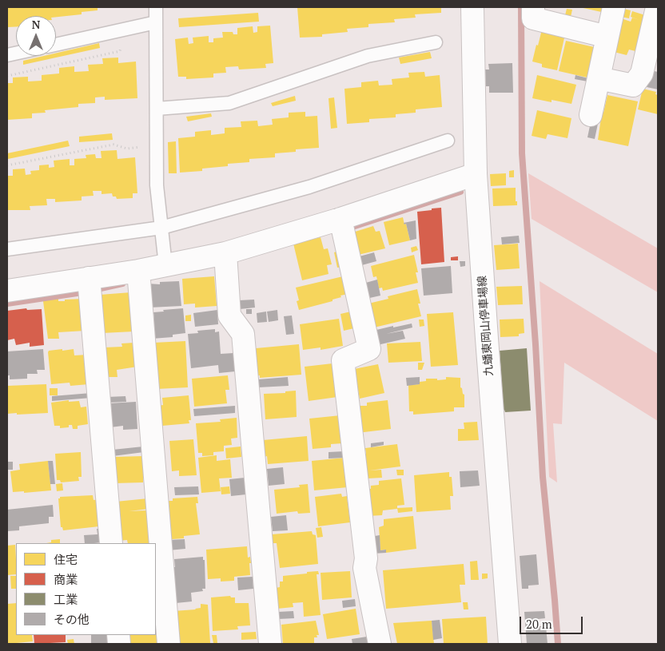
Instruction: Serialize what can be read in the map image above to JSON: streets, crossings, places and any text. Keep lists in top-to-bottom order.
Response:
{
  "streets": {
    "street": ["九蟠東岡山停車場線"]
  },
  "legend": [
    "住宅",
    "商業",
    "工業",
    "その他"
  ],
  "scale_bar": "20 m",
  "north": "top"
}
